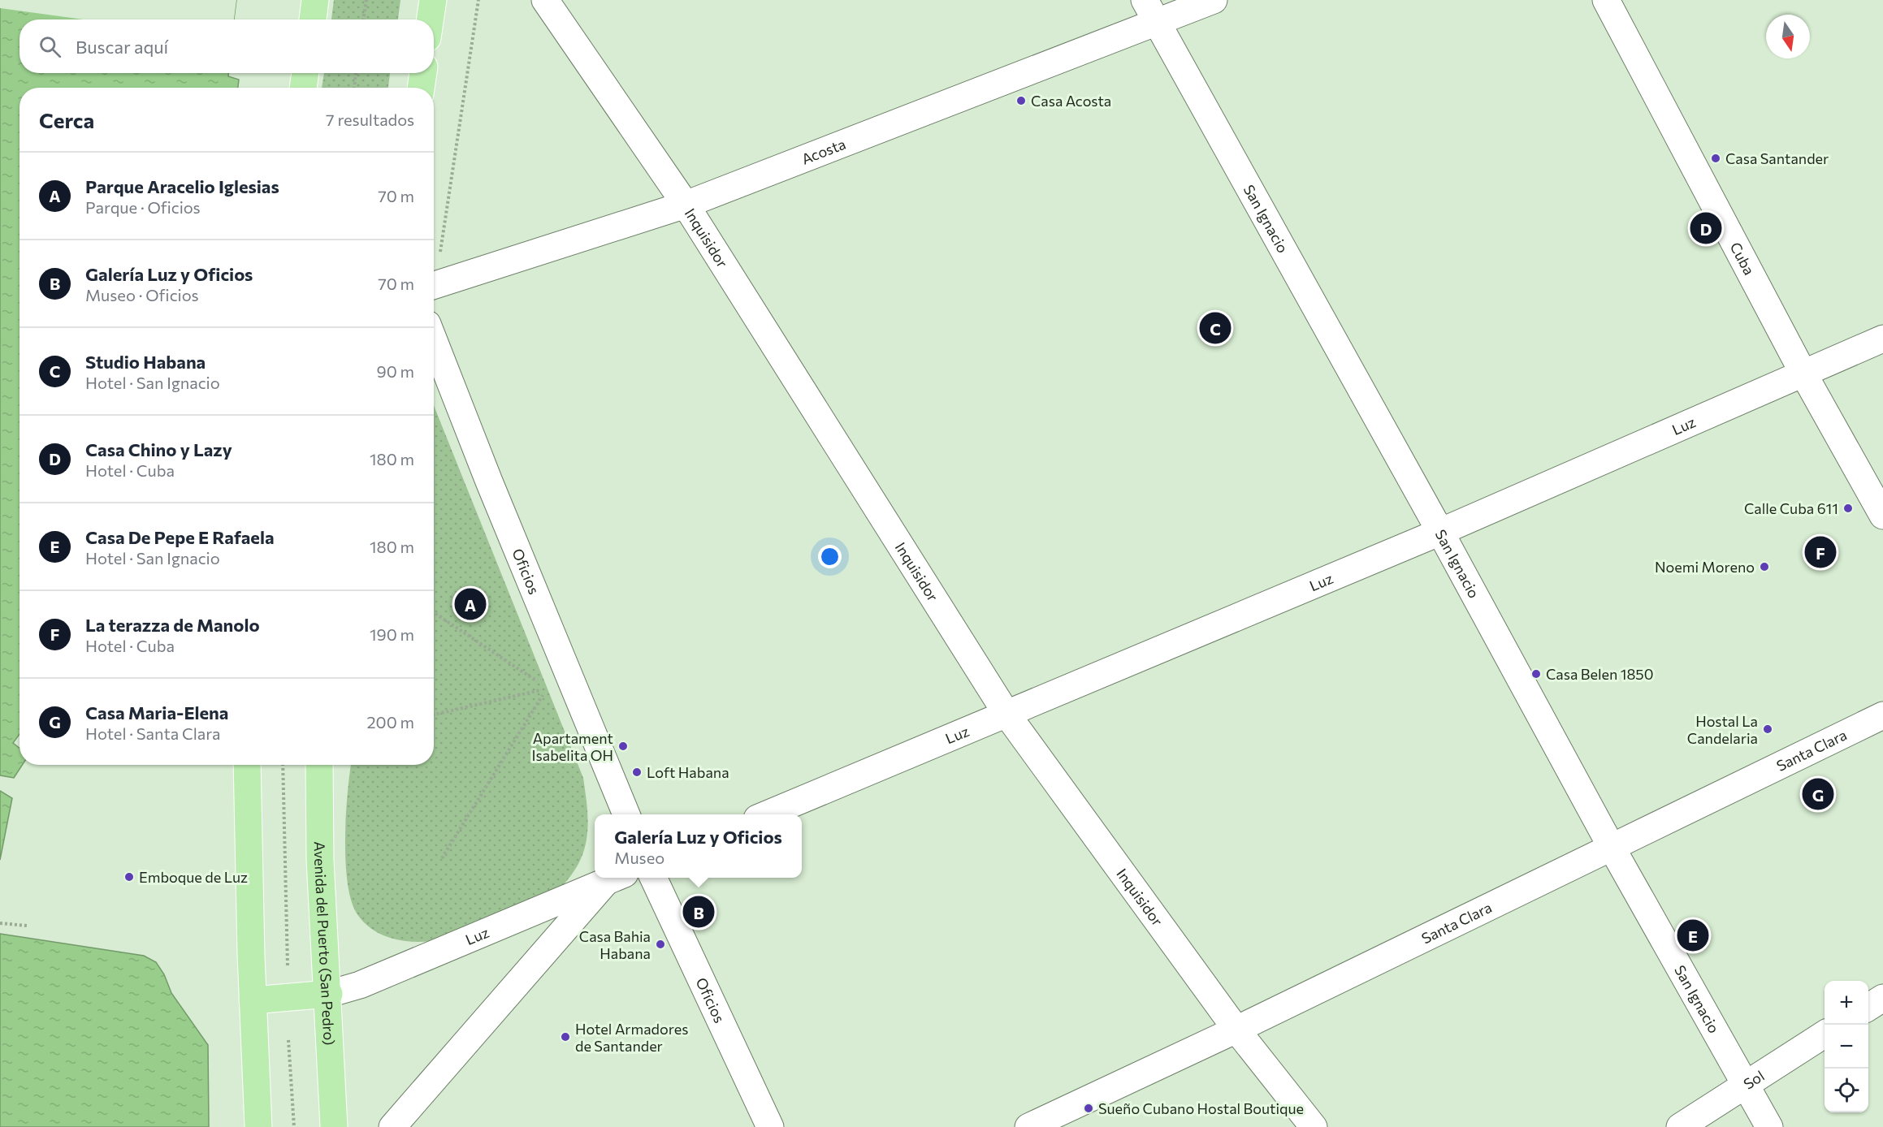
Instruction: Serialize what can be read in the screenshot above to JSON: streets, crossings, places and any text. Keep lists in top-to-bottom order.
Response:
{
  "streets": {
    "main road": ["Avenida del Puerto (San Pedro)"],
    "street": [
      "Acosta",
      "San Ignacio",
      "Inquisidor",
      "Cuba",
      "Luz",
      "Oficios",
      "Santa Clara",
      "Sol"
    ]
  },
  "crossings": [
    ["Acosta", "San Ignacio"],
    ["Acosta", "Inquisidor"],
    ["San Ignacio", "Luz"],
    ["San Ignacio", "Santa Clara"],
    ["San Ignacio", "Sol"],
    ["Inquisidor", "Luz"],
    ["Inquisidor", "Santa Clara"],
    ["Cuba", "Luz"],
    ["Luz", "Avenida del Puerto (San Pedro)"]
  ],
  "places": [
    "Casa Acosta",
    "Casa Santander",
    "Calle Cuba 611",
    "Noemi Moreno",
    "Casa Belen 1850",
    "Hostal La Candelaria",
    "Apartament Isabelita OH",
    "Loft Habana",
    "Emboque de Luz",
    "Casa Bahia Habana",
    "Hotel Armadores de Santander",
    "Sueño Cubano Hostal Boutique"
  ],
  "north": "bottom",
  "page": {
    "search": "Buscar aquí",
    "heading": ["Cerca", "7 resultados"],
    "list": [
      {
        "mark": "A",
        "name": "Parque Aracelio Iglesias",
        "note": "Parque · Oficios",
        "value": "70 m"
      },
      {
        "mark": "B",
        "name": "Galería Luz y Oficios",
        "note": "Museo · Oficios",
        "value": "70 m"
      },
      {
        "mark": "C",
        "name": "Studio Habana",
        "note": "Hotel · San Ignacio",
        "value": "90 m"
      },
      {
        "mark": "D",
        "name": "Casa Chino y Lazy",
        "note": "Hotel · Cuba",
        "value": "180 m"
      },
      {
        "mark": "E",
        "name": "Casa De Pepe E Rafaela",
        "note": "Hotel · San Ignacio",
        "value": "180 m"
      },
      {
        "mark": "F",
        "name": "La terazza de Manolo",
        "note": "Hotel · Cuba",
        "value": "190 m"
      },
      {
        "mark": "G",
        "name": "Casa Maria-Elena",
        "note": "Hotel · Santa Clara",
        "value": "200 m"
      }
    ],
    "pins": [
      "D",
      "C",
      "F",
      "A",
      "G",
      "B",
      "E"
    ],
    "popup": ["Galería Luz y Oficios", "Museo"],
    "map_buttons": ["+", "−"]
  }
}
